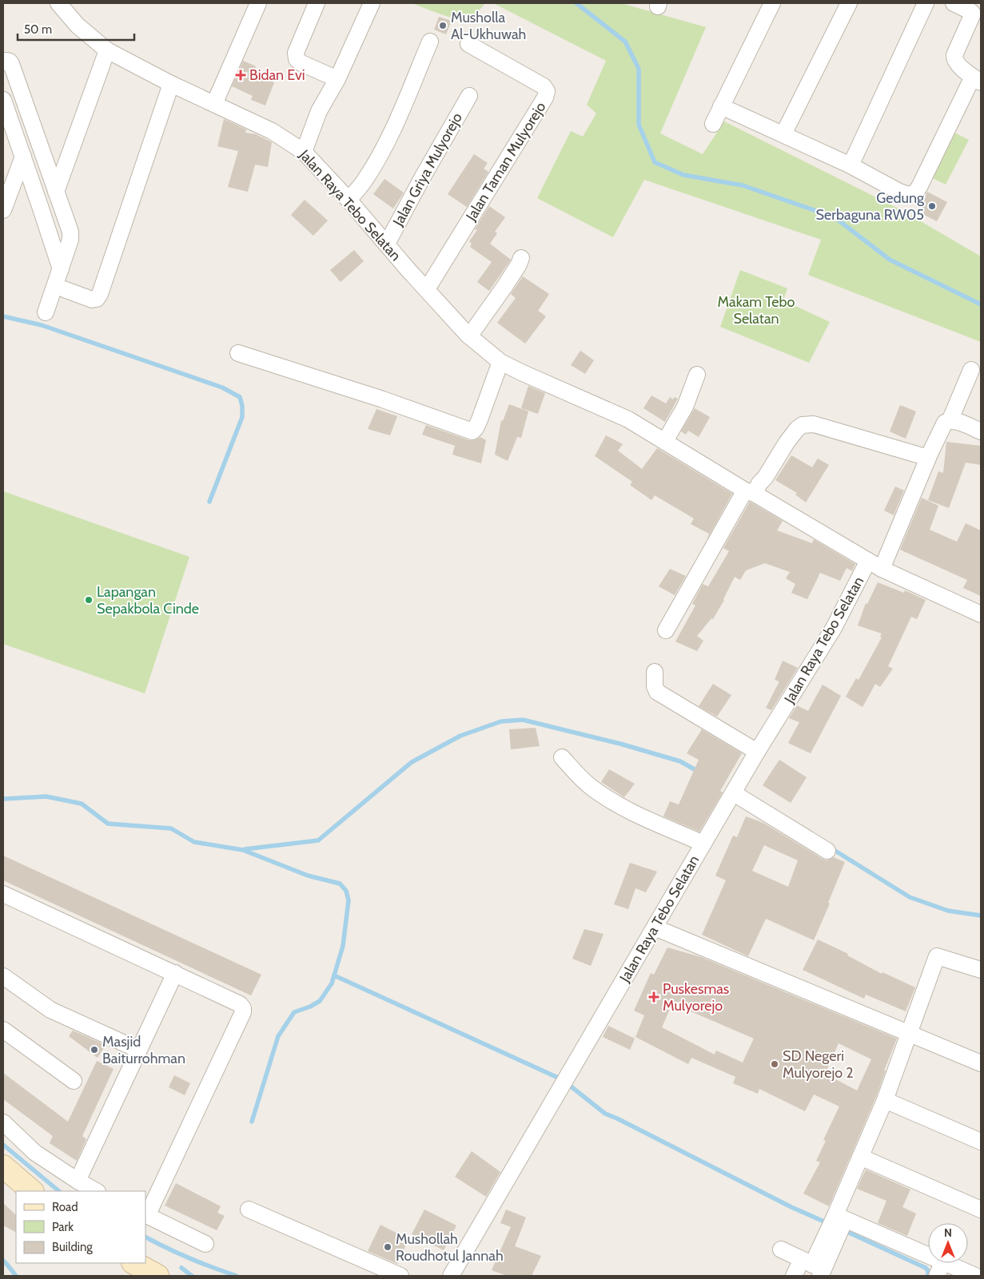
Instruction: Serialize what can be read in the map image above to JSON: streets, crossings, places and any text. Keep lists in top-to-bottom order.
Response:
{
  "streets": {
    "street": ["Jalan Taman Mulyorejo", "Jalan Griya Mulyorejo", "Jalan Raya Tebo Selatan"]
  },
  "crossings": [
    ["Jalan Taman Mulyorejo", "Jalan Raya Tebo Selatan"],
    ["Jalan Griya Mulyorejo", "Jalan Raya Tebo Selatan"]
  ],
  "parks": ["Makam Tebo Selatan"],
  "places": {
    "other": [
      "Musholla Al-Ukhuwah",
      "Gedung Serbaguna RW05",
      "Lapangan Sepakbola Cinde",
      "Masjid Baiturrohman",
      "SD Negeri Mulyorejo 2",
      "Mushollah Roudhotul Jannah"
    ],
    "health": ["Bidan Evi", "Puskesmas Mulyorejo"]
  },
  "legend": ["Road", "Park", "Building"],
  "scale_bar": "50 m",
  "north": "top"
}
